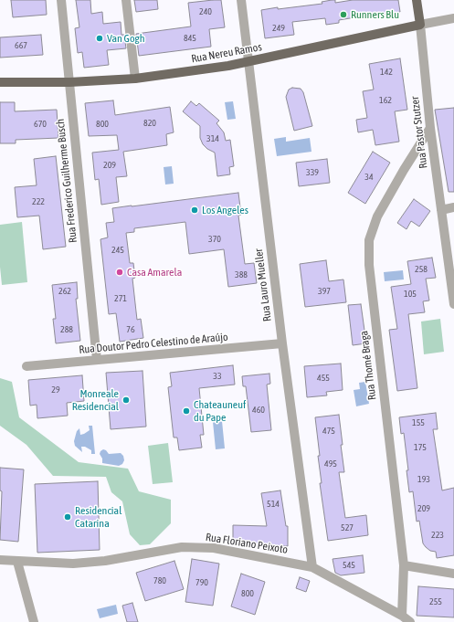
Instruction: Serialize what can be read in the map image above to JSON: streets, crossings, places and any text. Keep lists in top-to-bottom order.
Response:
{
  "streets": {
    "main road": ["Rua Nereu Ramos", "Rua Pastor Stutzer"],
    "street": [
      "Rua Frederico Guilherme Busch",
      "Rua Lauro Mueller",
      "Rua Doutor Pedro Celestino de Araújo",
      "Rua Thomé Braga",
      "Rua Floriano Peixoto"
    ]
  },
  "crossings": [
    ["Rua Nereu Ramos", "Rua Pastor Stutzer"],
    ["Rua Nereu Ramos", "Rua Frederico Guilherme Busch"],
    ["Rua Nereu Ramos", "Rua Lauro Mueller"],
    ["Rua Pastor Stutzer", "Rua Thomé Braga"],
    ["Rua Frederico Guilherme Busch", "Rua Doutor Pedro Celestino de Araújo"],
    ["Rua Lauro Mueller", "Rua Doutor Pedro Celestino de Araújo"],
    ["Rua Lauro Mueller", "Rua Floriano Peixoto"],
    ["Rua Thomé Braga", "Rua Floriano Peixoto"]
  ],
  "places": [
    "Runners Blu",
    "Van Gogh",
    "Los Angeles",
    "Casa Amarela",
    "Monreale Residencial",
    "Chateauneuf du Pape",
    "Residencial Catarina"
  ],
  "house_numbers": [
    "240",
    "249",
    "845",
    "667",
    "142",
    "162",
    "820",
    "670",
    "800",
    "314",
    "209",
    "339",
    "34",
    "222",
    "370",
    "245",
    "258",
    "388",
    "262",
    "397",
    "105",
    "271",
    "288",
    "76",
    "33",
    "455",
    "29",
    "460",
    "155",
    "475",
    "175",
    "495",
    "193",
    "514",
    "209",
    "527",
    "223",
    "545",
    "780",
    "790",
    "800",
    "255"
  ]
}
